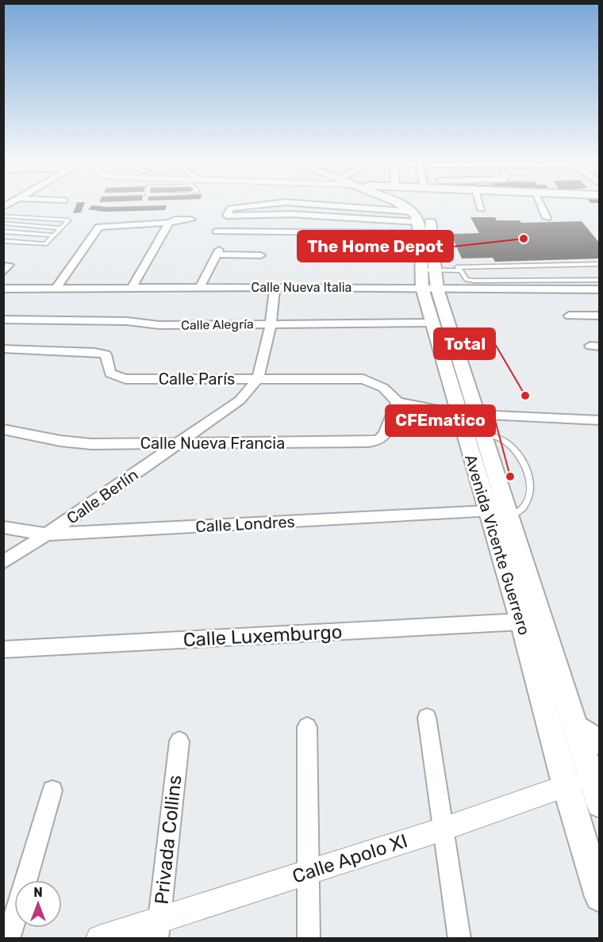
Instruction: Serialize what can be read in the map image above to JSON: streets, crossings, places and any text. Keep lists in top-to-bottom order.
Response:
{
  "streets": {
    "main road": ["Avenida Vicente Guerrero"],
    "street": [
      "Calle Nueva Italia",
      "Calle Alegría",
      "Calle París",
      "Calle Nueva Francia",
      "Calle Berlín",
      "Calle Londres",
      "Calle Luxemburgo",
      "Privada Collins",
      "Calle Apolo XI"
    ]
  },
  "crossings": [
    ["Calle Nueva Italia", "Calle Berlín"],
    ["Calle Nueva Italia", "Avenida Vicente Guerrero"],
    ["Calle Alegría", "Calle Berlín"],
    ["Calle Alegría", "Avenida Vicente Guerrero"],
    ["Calle París", "Calle Nueva Francia"],
    ["Calle París", "Calle Berlín"],
    ["Calle Nueva Francia", "Calle Berlín"],
    ["Calle Berlín", "Calle Londres"],
    ["Calle Londres", "Avenida Vicente Guerrero"],
    ["Avenida Vicente Guerrero", "Calle Luxemburgo"],
    ["Avenida Vicente Guerrero", "Calle Apolo XI"],
    ["Privada Collins", "Calle Apolo XI"]
  ],
  "places": ["The Home Depot", "Total", "CFEmatico"],
  "north": "top"
}
